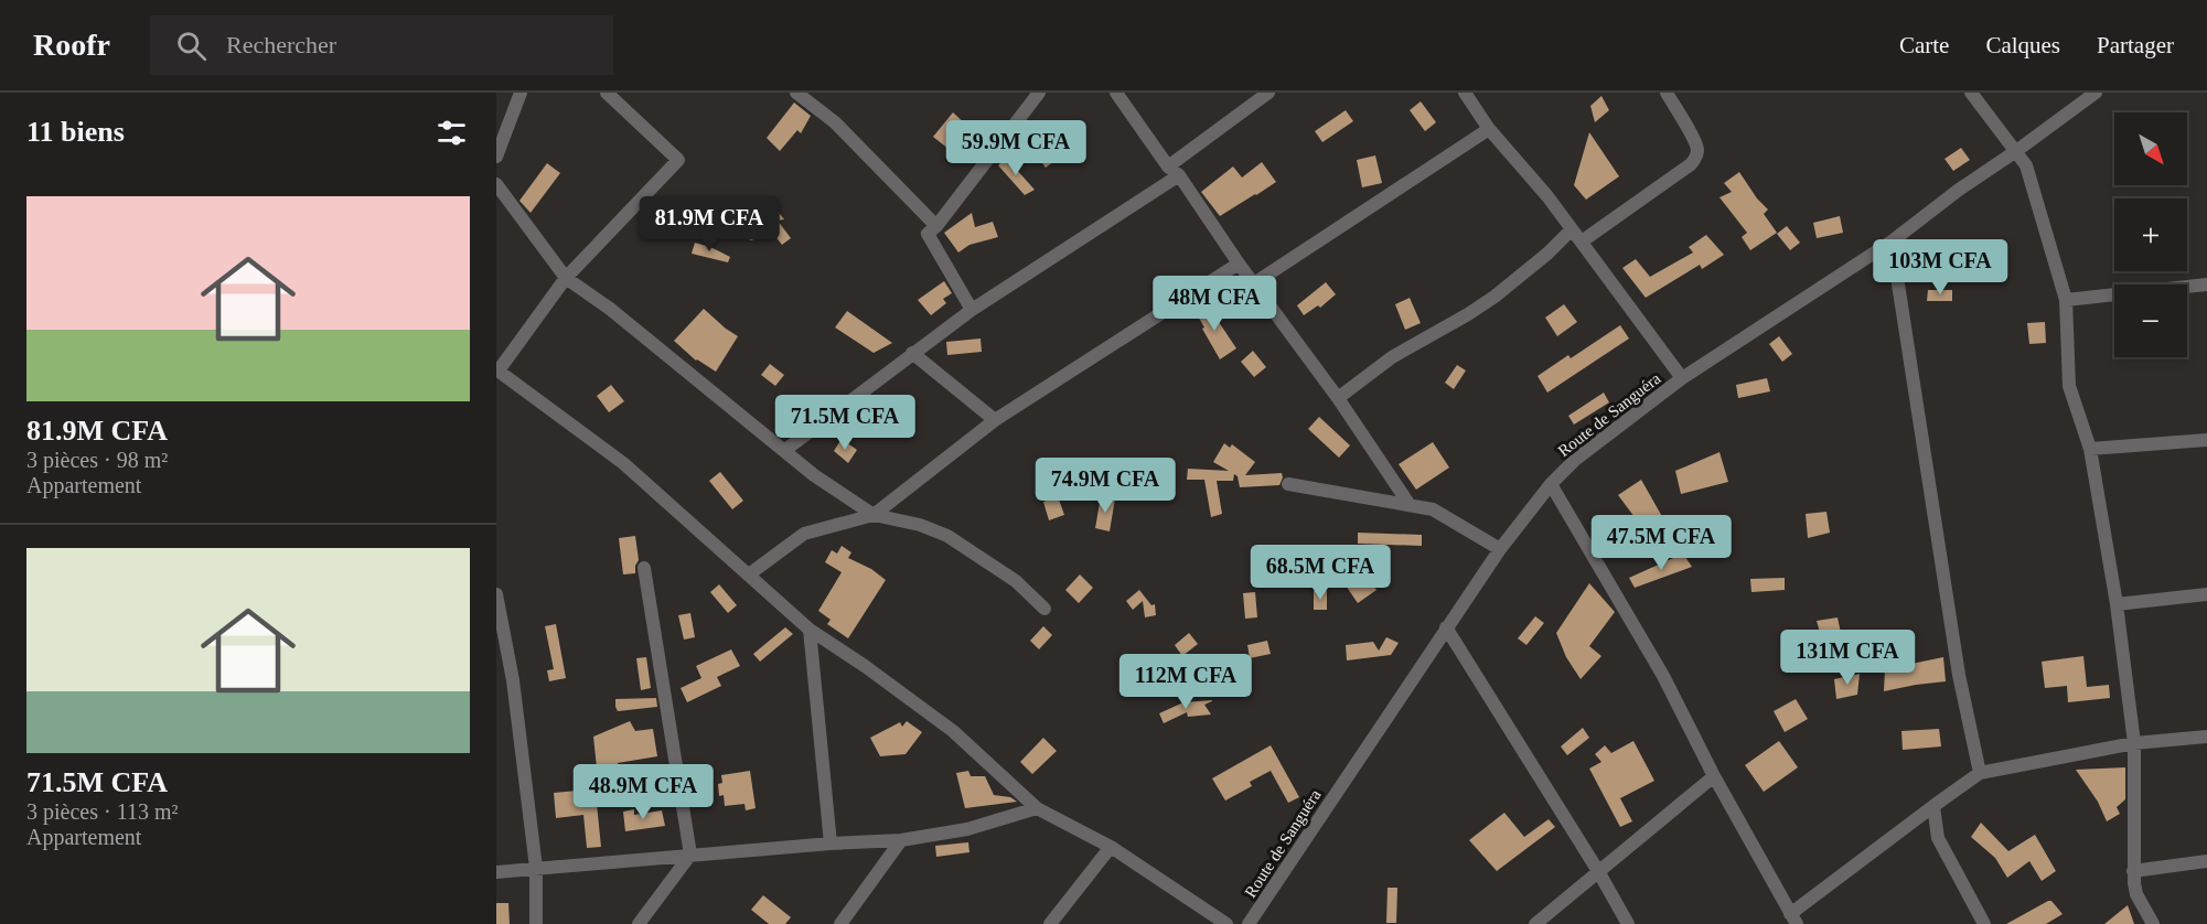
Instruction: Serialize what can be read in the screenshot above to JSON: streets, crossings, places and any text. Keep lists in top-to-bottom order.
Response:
{
  "streets": {
    "street": ["Route de Sanguéra"]
  },
  "north": "bottom right",
  "page": {
    "header": "Roofr",
    "search": "Rechercher",
    "nav": ["Carte", "Calques", "Partager"],
    "heading": "11 biens",
    "map_buttons": ["+", "−"],
    "price": [
      "59.9M CFA",
      "81.9M CFA",
      "103M CFA",
      "48M CFA",
      "71.5M CFA",
      "74.9M CFA",
      "47.5M CFA",
      "68.5M CFA",
      "131M CFA",
      "112M CFA",
      "48.9M CFA"
    ],
    "list": [
      {
        "name": "81.9M CFA",
        "note": "3 pièces · 98 m² · Appartement"
      },
      {
        "name": "71.5M CFA",
        "note": "3 pièces · 113 m² · Appartement"
      }
    ]
  }
}
